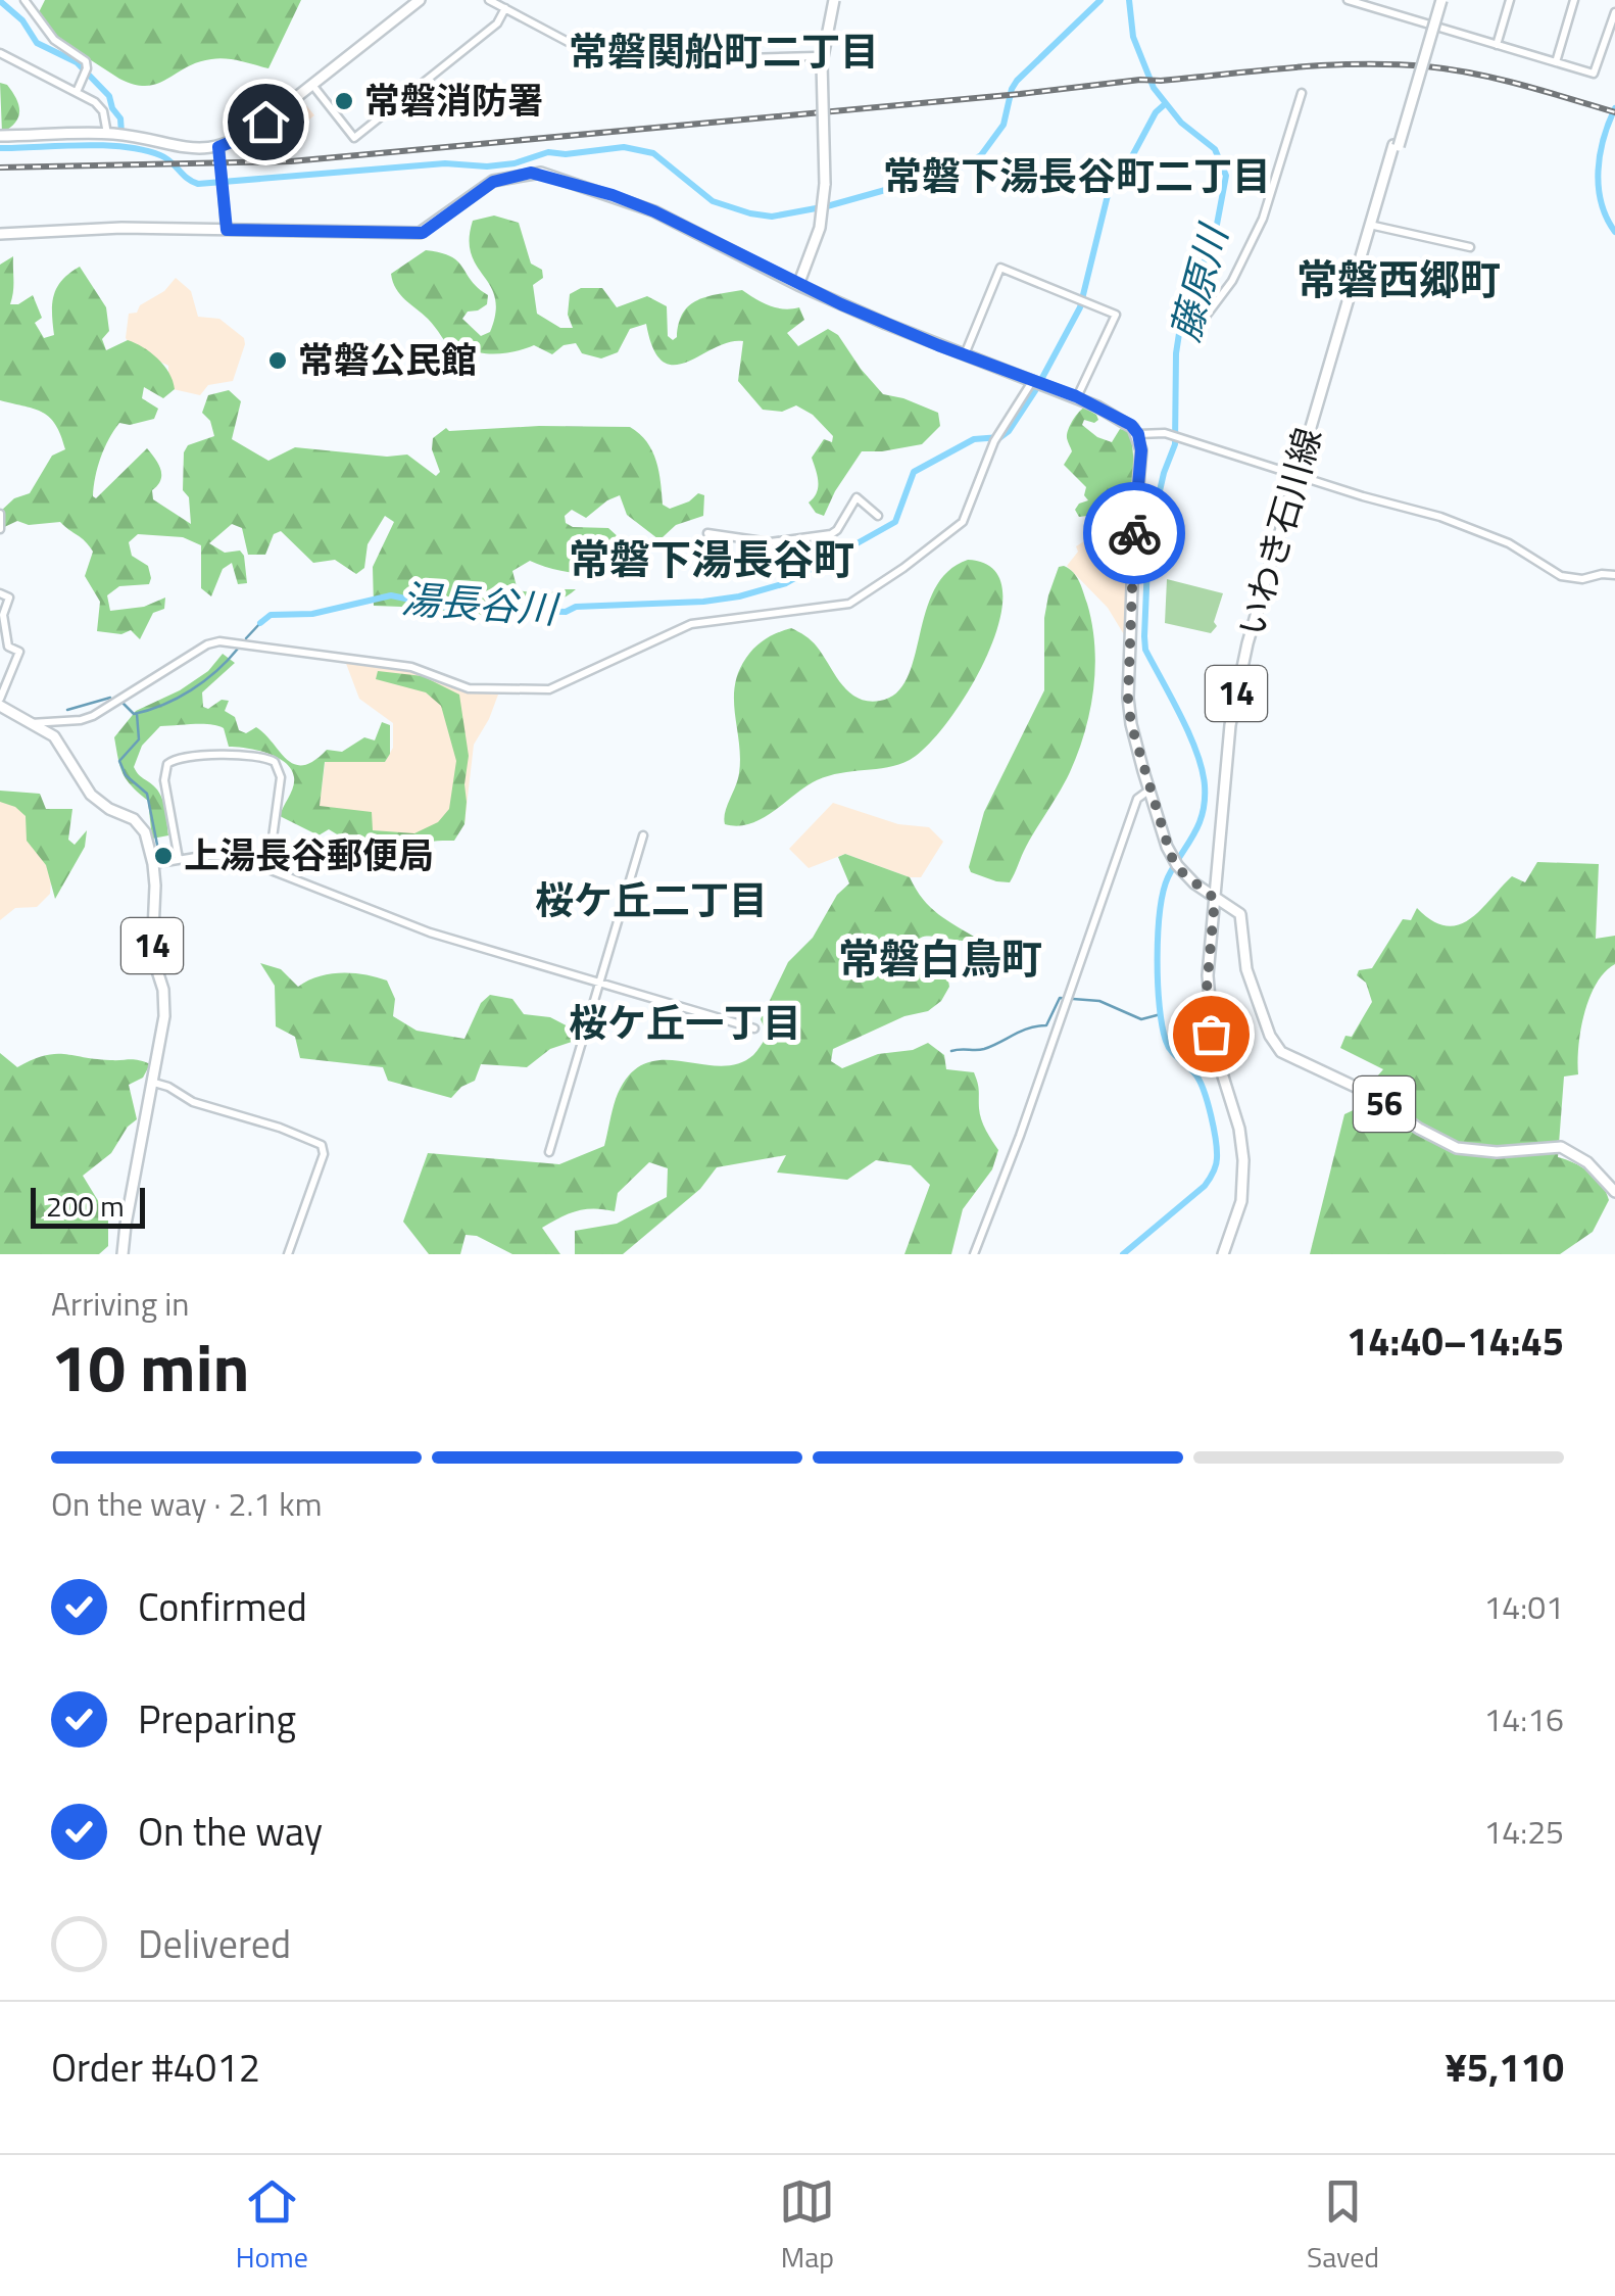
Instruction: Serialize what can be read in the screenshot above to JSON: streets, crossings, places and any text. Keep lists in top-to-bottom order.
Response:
{
  "streets": {
    "main road": ["いわき石川線", "14", "56"]
  },
  "crossings": [
    ["いわき石川線", "56"]
  ],
  "districts": [
    "常磐関船町二丁目",
    "常磐下湯長谷町二丁目",
    "常磐西郷町",
    "常磐下湯長谷町",
    "桜ケ丘二丁目",
    "常磐白鳥町",
    "桜ケ丘一丁目"
  ],
  "water": ["藤原川", "湯長谷川"],
  "places": ["常磐消防署", "常磐公民館", "上湯長谷郵便局"],
  "scale_bar": "200 m",
  "page": {
    "scale": "200 m",
    "heading": ["10 min", "Arriving in", "14:40–14:45"],
    "panel": ["Order #4012", "¥5,110"],
    "bar": "On the way · 2.1 km",
    "list": [
      ["Confirmed", "14:01"],
      ["Preparing", "14:16"],
      ["On the way", "14:25"],
      "Delivered"
    ],
    "tabs": ["Home", "Map", "Saved"]
  }
}
